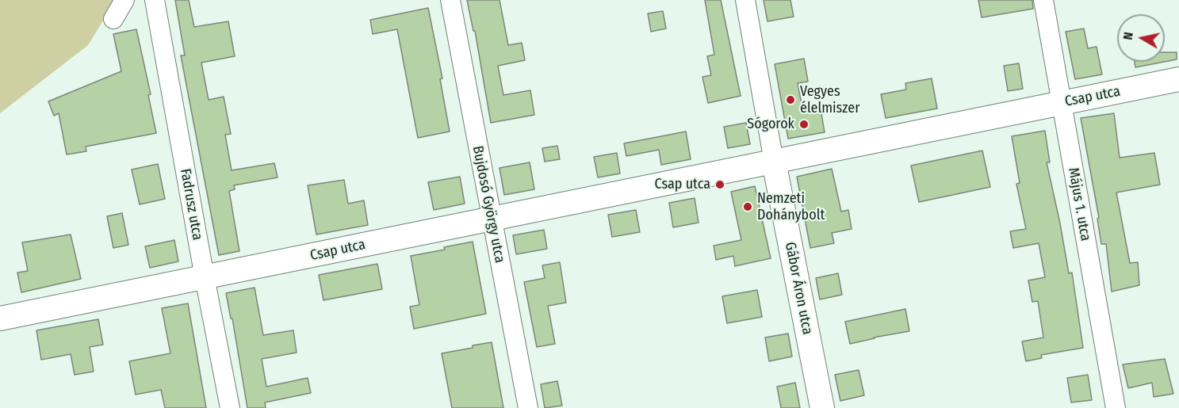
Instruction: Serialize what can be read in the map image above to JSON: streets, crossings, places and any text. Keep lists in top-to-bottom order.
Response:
{
  "streets": {
    "street": [
      "Csap utca",
      "Fadrusz utca",
      "Bujdosó György utca",
      "Május 1. utca",
      "Gábor Áron utca"
    ]
  },
  "crossings": [
    ["Csap utca", "Fadrusz utca"],
    ["Csap utca", "Bujdosó György utca"],
    ["Csap utca", "Május 1. utca"],
    ["Csap utca", "Gábor Áron utca"]
  ],
  "places": [
    "Vegyes élelmiszer",
    "Sógorok",
    "Csap utca",
    "Nemzeti Dohánybolt"
  ],
  "north": "left"
}
